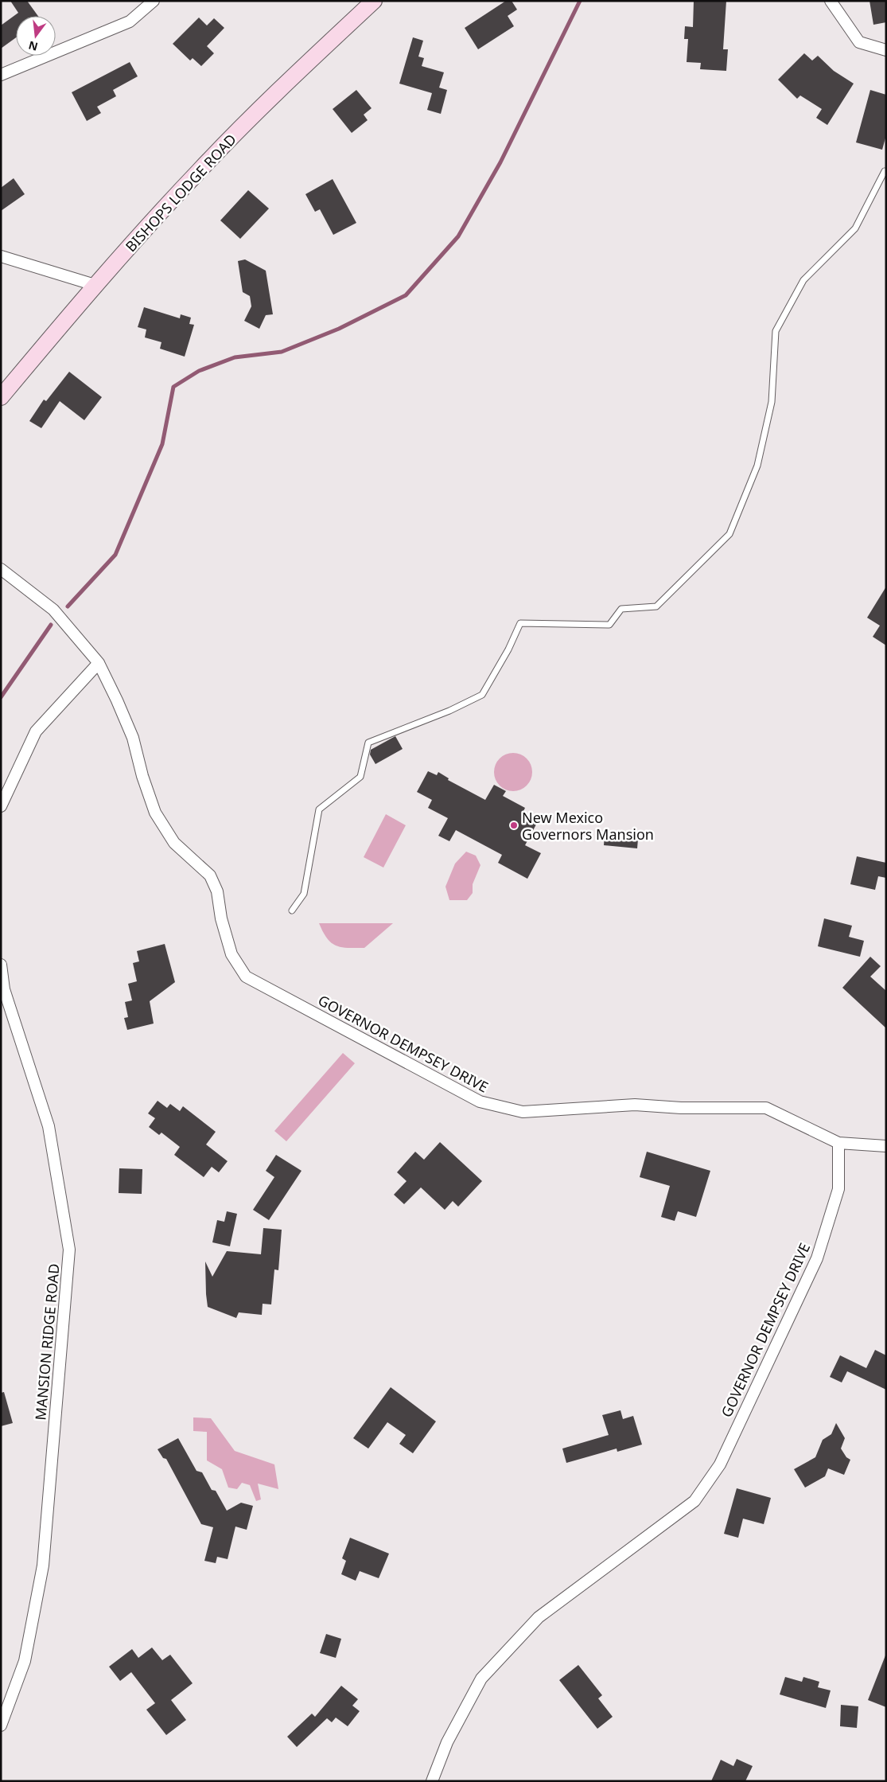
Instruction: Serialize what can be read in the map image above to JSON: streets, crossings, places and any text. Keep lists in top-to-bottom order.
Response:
{
  "streets": {
    "street": ["BISHOPS LODGE ROAD", "GOVERNOR DEMPSEY DRIVE", "MANSION RIDGE ROAD"]
  },
  "places": ["New Mexico Governors Mansion"],
  "north": "bottom"
}
